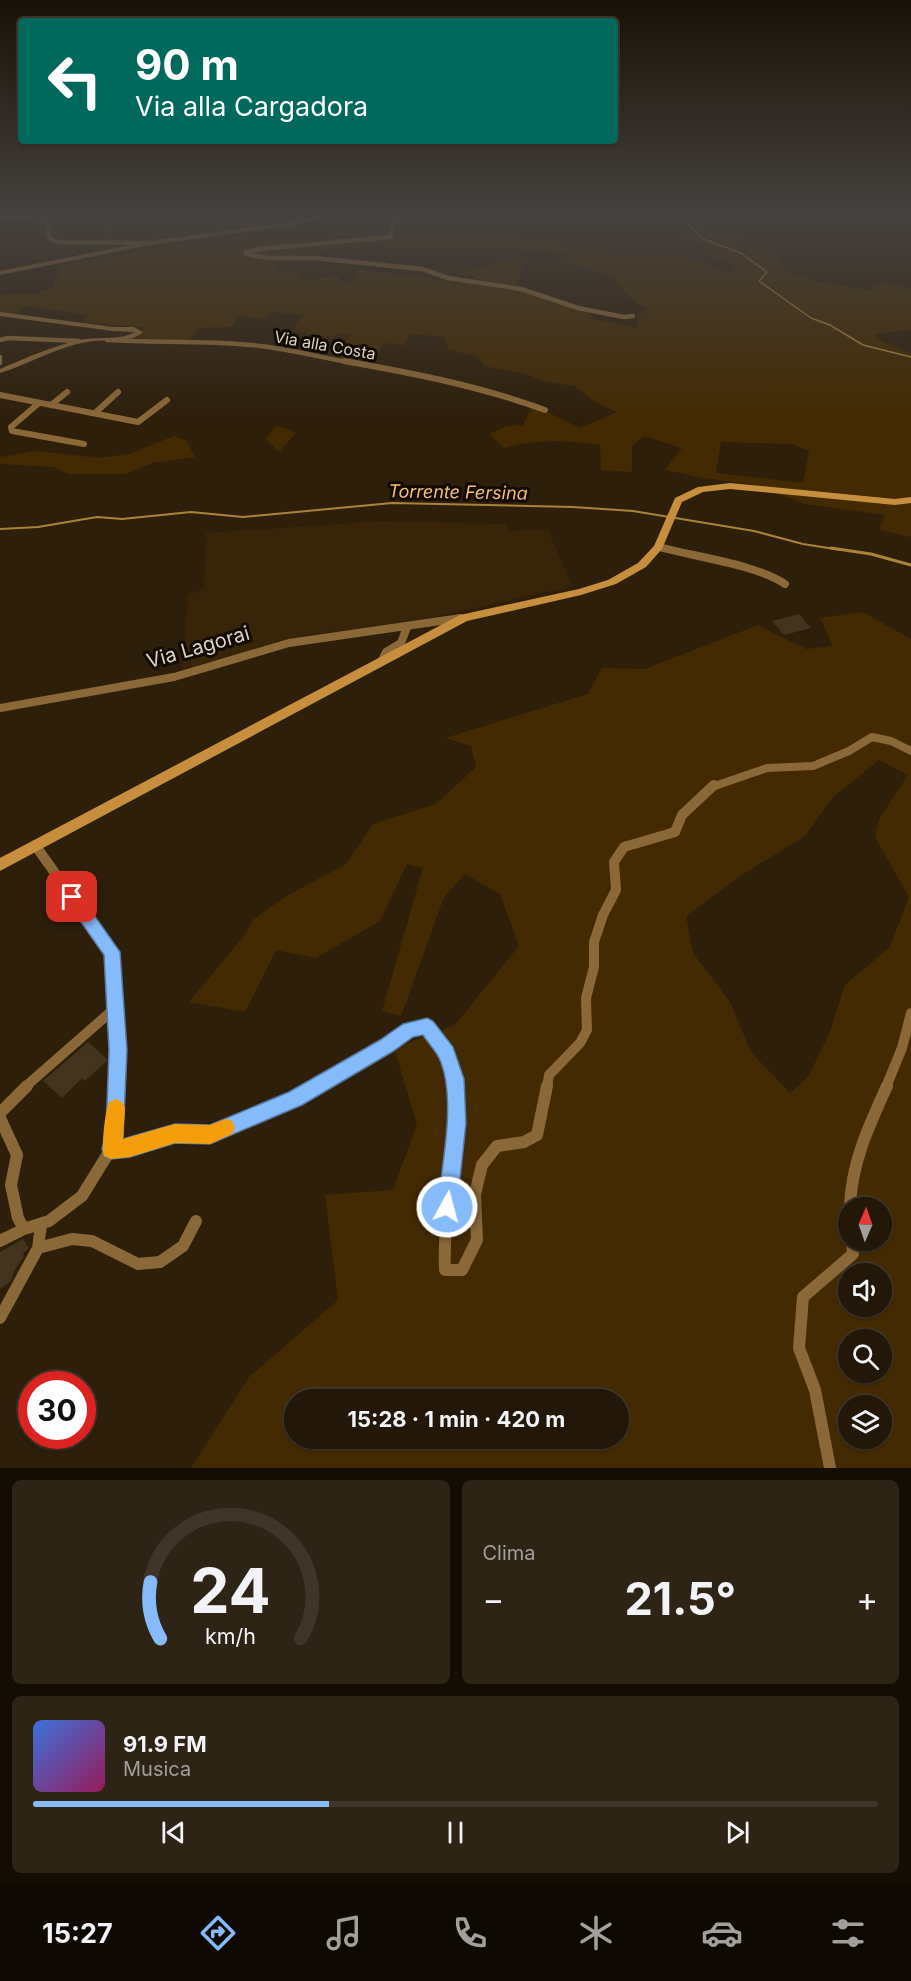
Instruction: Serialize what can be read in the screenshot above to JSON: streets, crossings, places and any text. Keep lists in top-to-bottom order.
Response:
{
  "streets": {
    "main road": ["Via Lagorai"],
    "street": ["Via alla Costa"]
  },
  "water": ["Torrente Fersina"],
  "north": "top",
  "page": {
    "turn": ["90 m", "Via alla Cargadora"],
    "limit": "30",
    "trip": "15:28 · 1 min · 420 m",
    "tile": "Clima",
    "heat": ["−", "21.5°", "+"],
    "song": ["91.9 FM", "Musica"],
    "tabs": "15:27",
    "gauge": ["24", "km/h"]
  }
}
